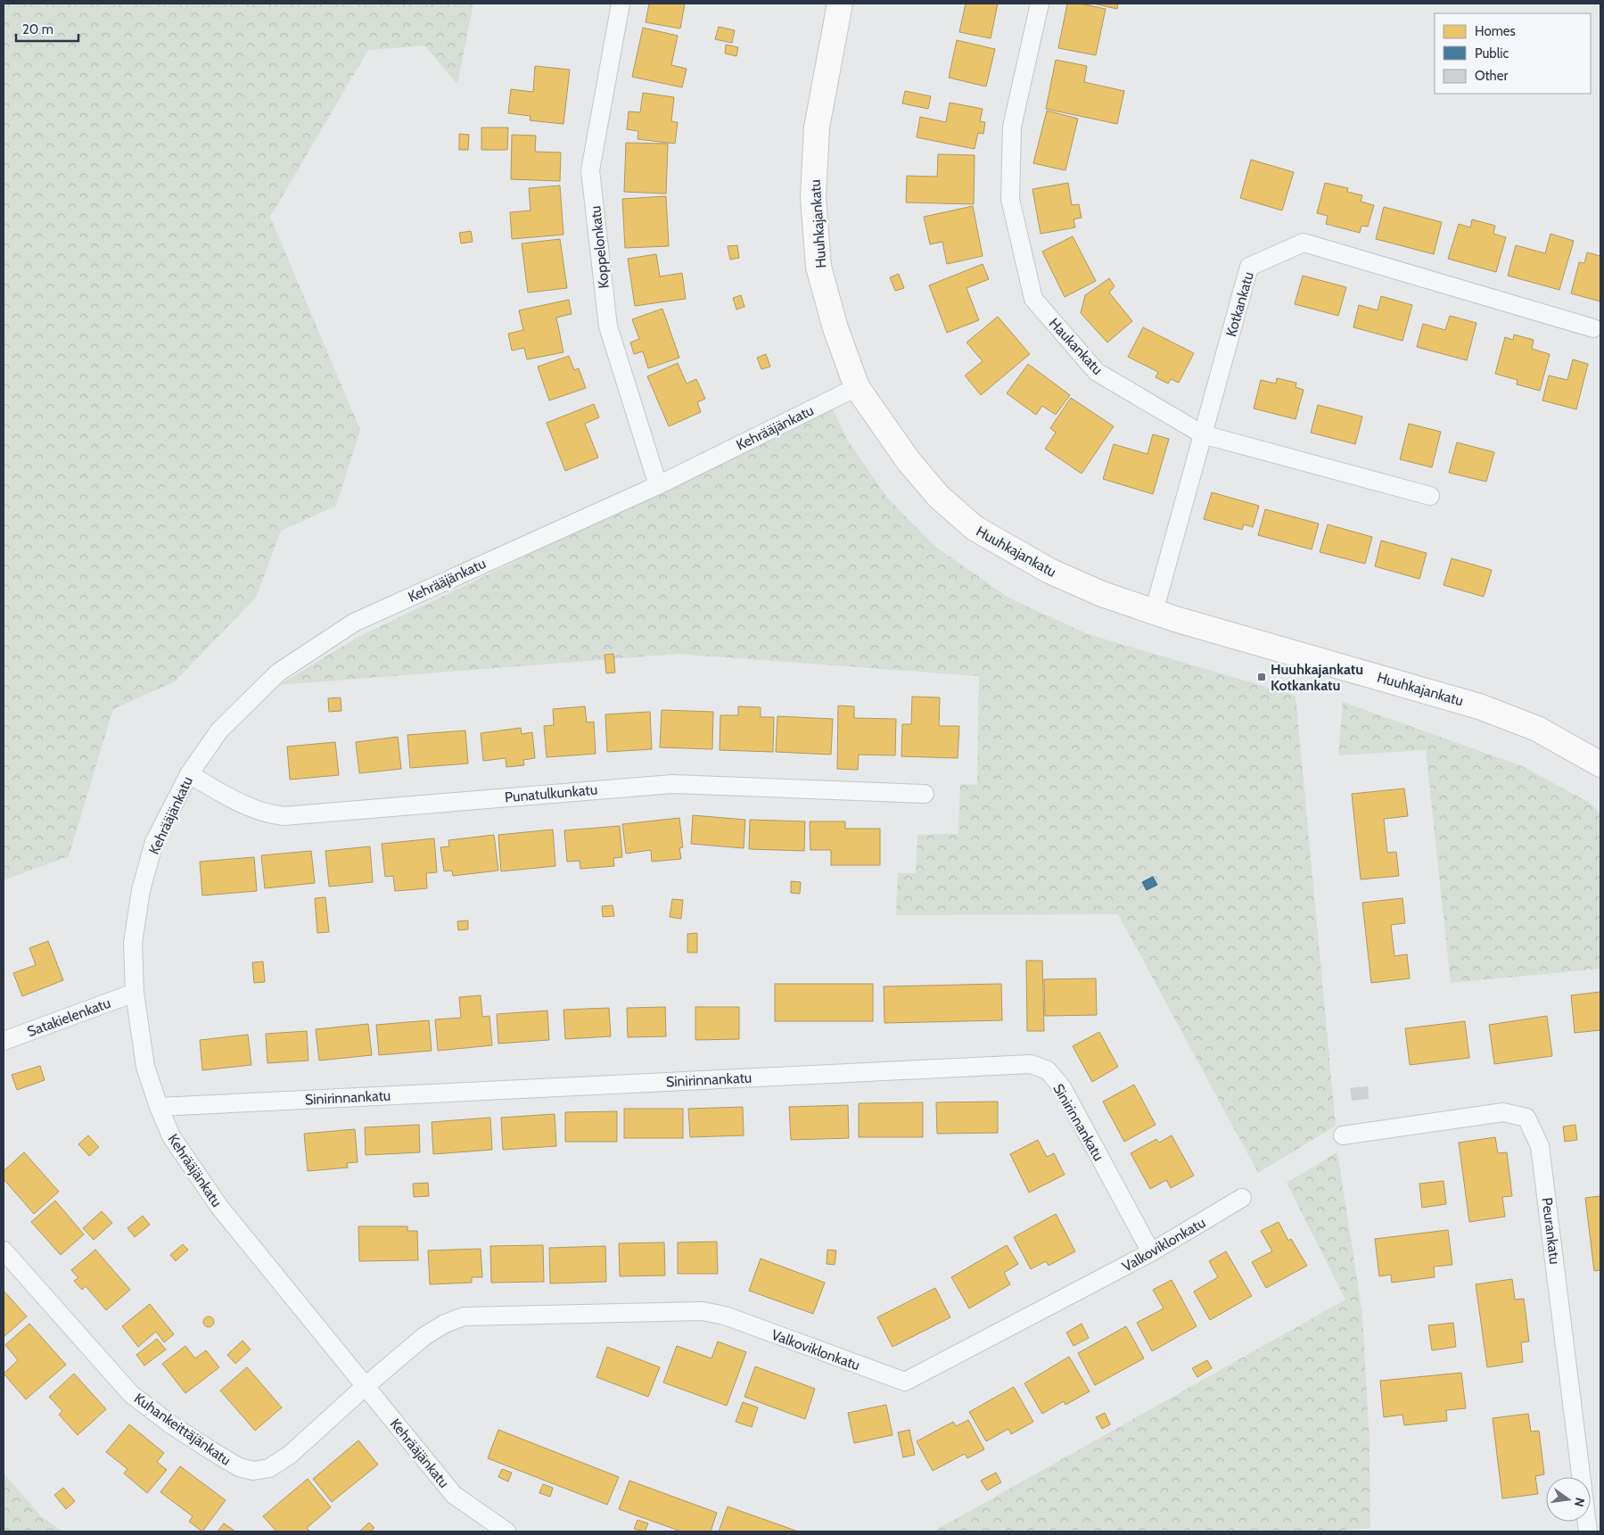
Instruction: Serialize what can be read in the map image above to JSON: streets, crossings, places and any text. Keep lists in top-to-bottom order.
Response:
{
  "streets": {
    "street": [
      "Huuhkajankatu",
      "Koppelonkatu",
      "Kotkankatu",
      "Haukankatu",
      "Kehrääjänkatu",
      "Punatulkunkatu",
      "Satakielenkatu",
      "Sinirinnankatu",
      "Peurankatu",
      "Valkoviklonkatu",
      "Kuhankeittäjänkatu"
    ]
  },
  "crossings": [
    ["Huuhkajankatu", "Kotkankatu"],
    ["Huuhkajankatu", "Kehrääjänkatu"],
    ["Koppelonkatu", "Kehrääjänkatu"],
    ["Kotkankatu", "Haukankatu"],
    ["Kehrääjänkatu", "Punatulkunkatu"],
    ["Kehrääjänkatu", "Satakielenkatu"],
    ["Kehrääjänkatu", "Sinirinnankatu"],
    ["Kehrääjänkatu", "Valkoviklonkatu"],
    ["Kehrääjänkatu", "Kuhankeittäjänkatu"],
    ["Sinirinnankatu", "Valkoviklonkatu"],
    ["Valkoviklonkatu", "Kuhankeittäjänkatu"]
  ],
  "places": {
    "transit": ["Huuhkajankatu Kotkankatu"]
  },
  "legend": ["Homes", "Public", "Other"],
  "scale_bar": "20 m",
  "north": "right"
}
